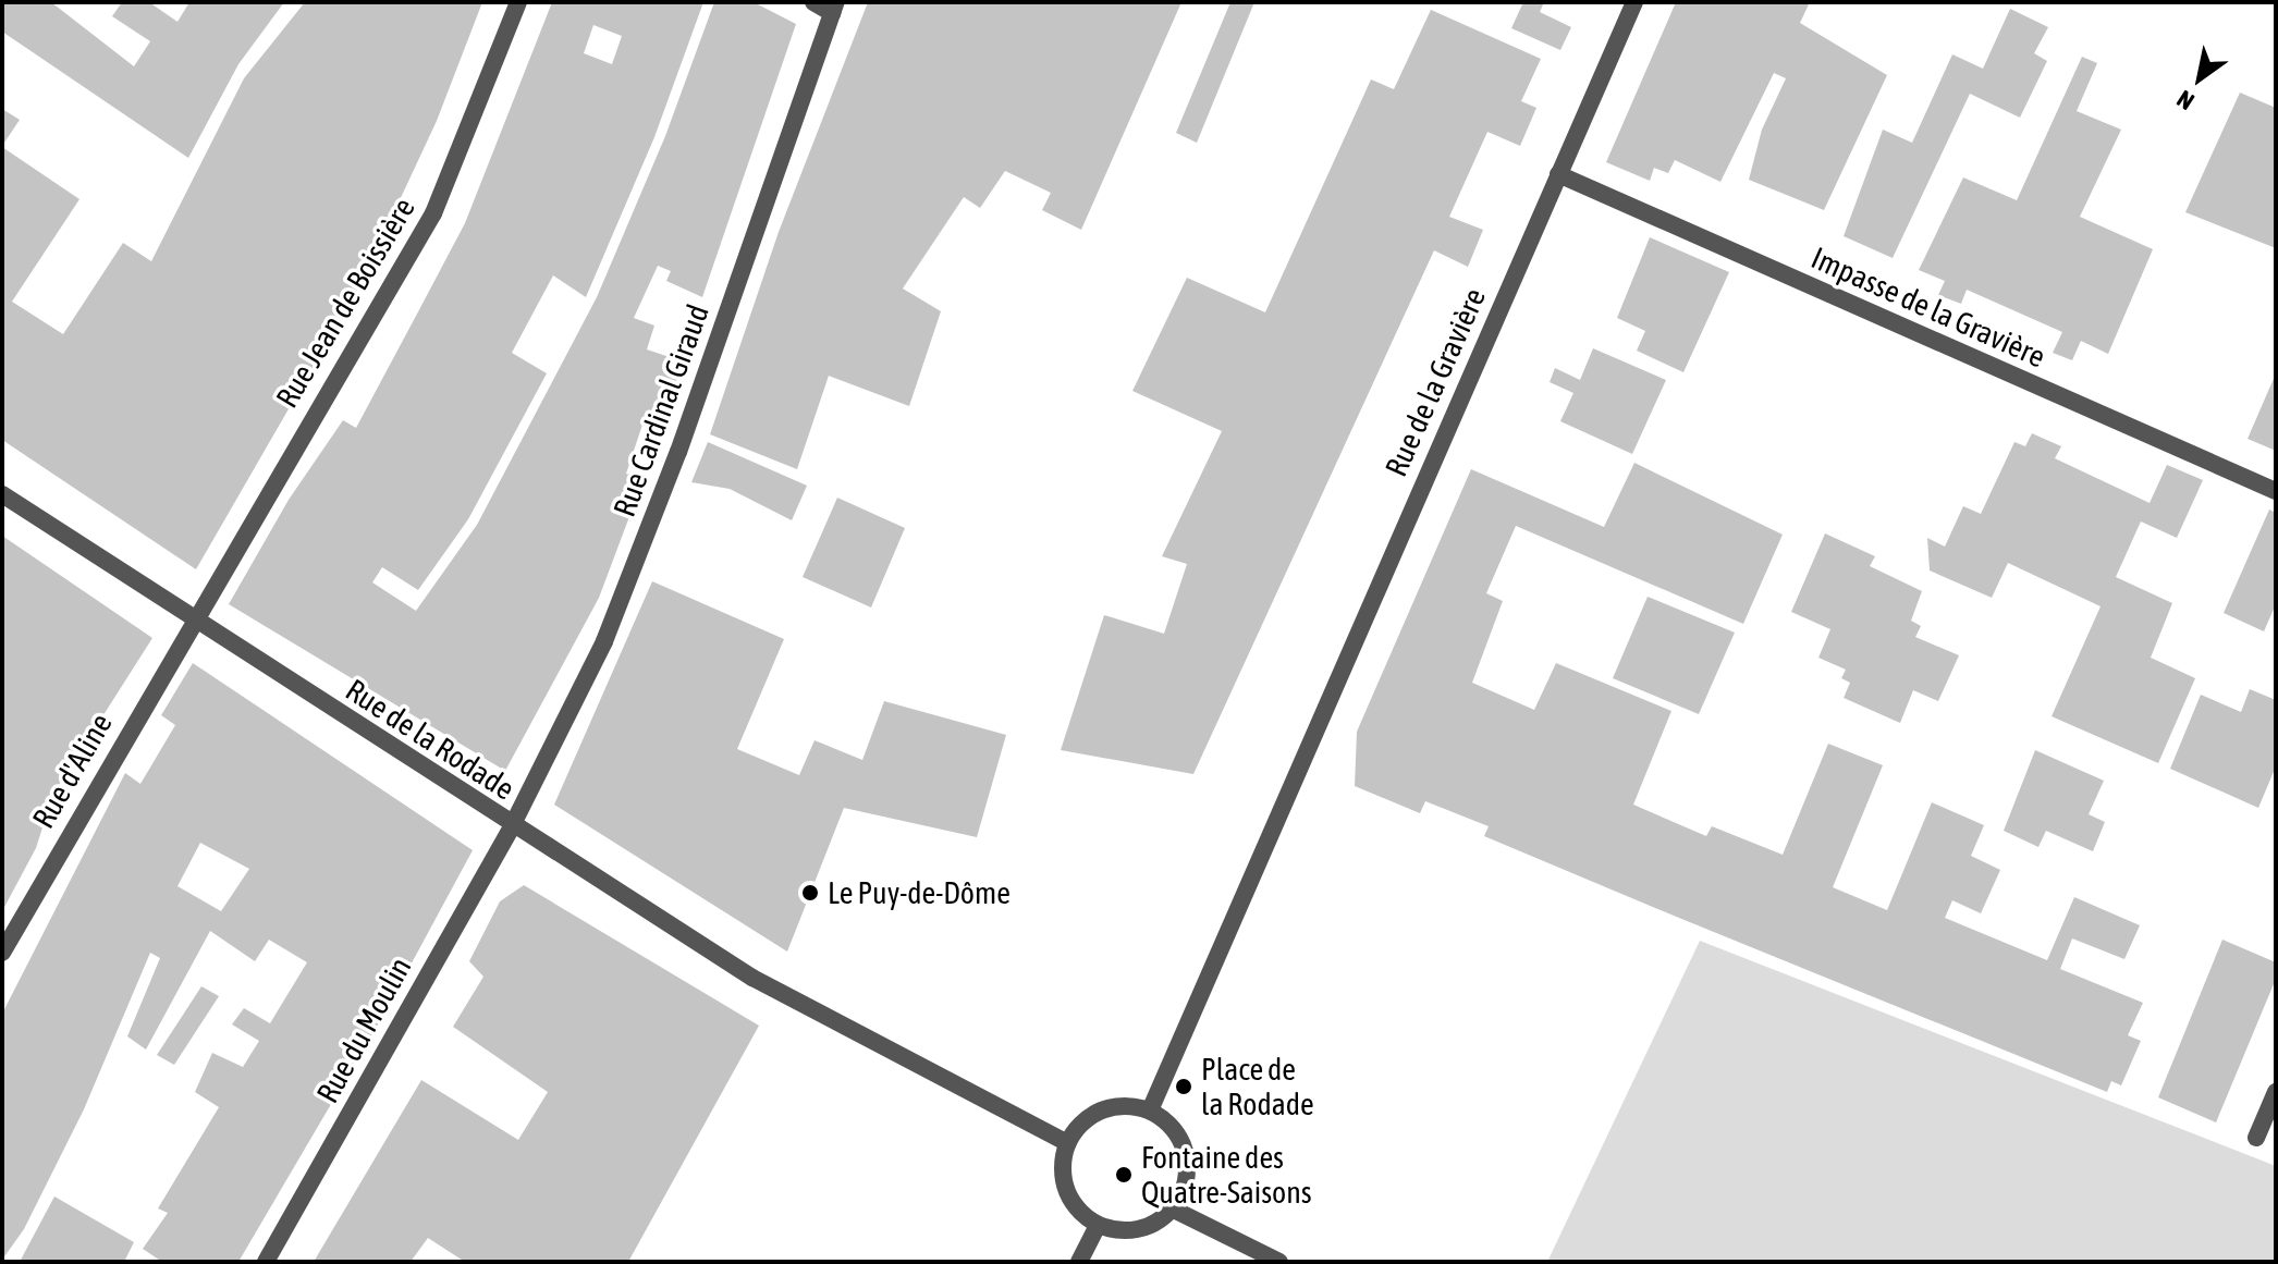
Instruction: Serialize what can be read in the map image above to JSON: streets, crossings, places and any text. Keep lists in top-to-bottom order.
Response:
{
  "streets": {
    "street": [
      "Rue Jean de Boissière",
      "Impasse de la Gravière",
      "Rue de la Gravière",
      "Rue Cardinal Giraud",
      "Rue de la Rodade",
      "Rue d'Aline",
      "Rue du Moulin"
    ]
  },
  "crossings": [
    ["Rue Jean de Boissière", "Rue de la Rodade"],
    ["Rue Jean de Boissière", "Rue d'Aline"],
    ["Impasse de la Gravière", "Rue de la Gravière"],
    ["Rue de la Gravière", "Rue de la Rodade"],
    ["Rue Cardinal Giraud", "Rue de la Rodade"],
    ["Rue Cardinal Giraud", "Rue du Moulin"],
    ["Rue de la Rodade", "Rue d'Aline"],
    ["Rue de la Rodade", "Rue du Moulin"]
  ],
  "places": ["Le Puy-de-Dôme", "Place de la Rodade", "Fontaine des Quatre-Saisons"],
  "north": "bottom left"
}
